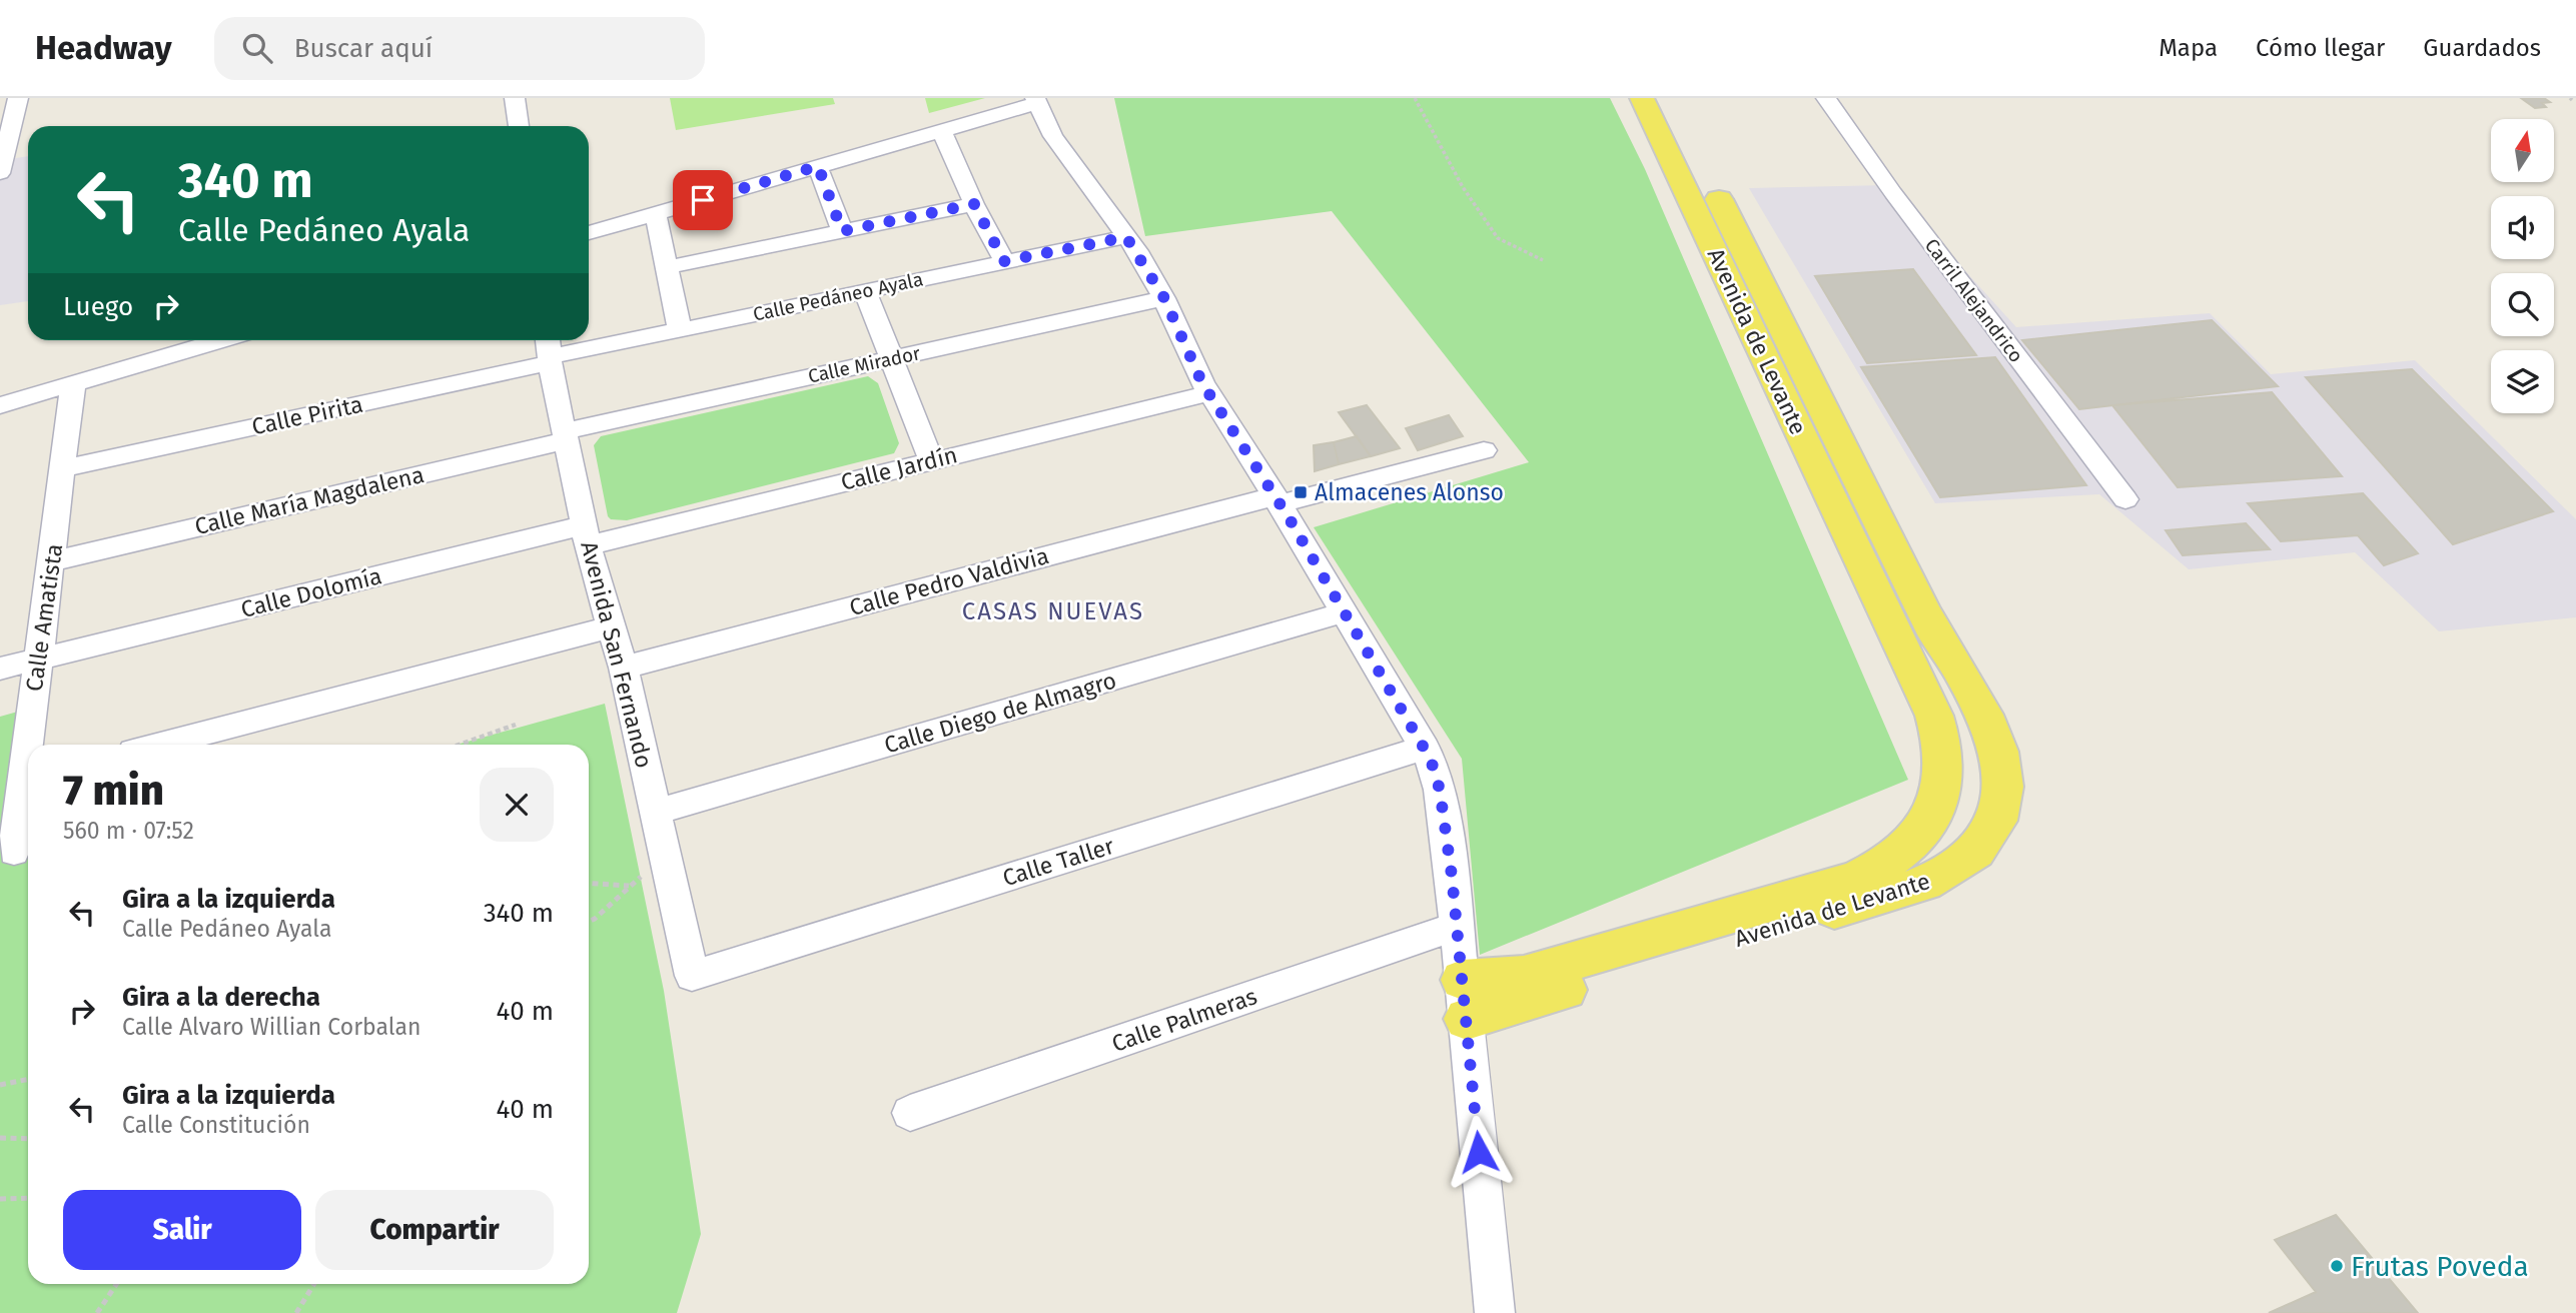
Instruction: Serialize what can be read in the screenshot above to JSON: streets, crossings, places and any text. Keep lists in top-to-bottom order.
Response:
{
  "streets": {
    "main road": ["Avenida de Levante"],
    "street": [
      "Calle Pedáneo Ayala",
      "Carril Alejandrico",
      "Calle Mirador",
      "Calle Pirita",
      "Calle Jardín",
      "Calle María Magdalena",
      "Calle Pedro Valdivia",
      "Calle Dolomía",
      "Calle Amatista",
      "Avenida San Fernando",
      "Calle Diego de Almagro",
      "Calle Taller",
      "Calle Palmeras"
    ]
  },
  "crossings": [
    ["Calle Pedáneo Ayala", "Calle Pirita"],
    ["Calle Pedáneo Ayala", "Avenida San Fernando"],
    ["Calle Mirador", "Calle María Magdalena"],
    ["Calle Mirador", "Avenida San Fernando"],
    ["Calle Pirita", "Calle Amatista"],
    ["Calle Pirita", "Avenida San Fernando"],
    ["Calle Jardín", "Calle Dolomía"],
    ["Calle Jardín", "Avenida San Fernando"],
    ["Calle María Magdalena", "Calle Amatista"],
    ["Calle María Magdalena", "Avenida San Fernando"],
    ["Calle Pedro Valdivia", "Avenida San Fernando"],
    ["Calle Dolomía", "Calle Amatista"],
    ["Calle Dolomía", "Avenida San Fernando"],
    ["Avenida San Fernando", "Calle Diego de Almagro"],
    ["Avenida San Fernando", "Calle Taller"]
  ],
  "districts": ["CASAS NUEVAS"],
  "places": {
    "transit": ["Almacenes Alonso"],
    "other": ["Frutas Poveda"]
  },
  "north": "top",
  "page": {
    "header": "Headway",
    "search": "Buscar aquí",
    "nav": ["Mapa", "Cómo llegar", "Guardados"],
    "turn": ["340 m", "Calle Pedáneo Ayala"],
    "then": "Luego",
    "heading": ["7 min", "560 m · 07:52"],
    "list": [
      {
        "name": "Gira a la izquierda",
        "note": "Calle Pedáneo Ayala",
        "value": "340 m"
      },
      {
        "name": "Gira a la derecha",
        "note": "Calle Alvaro Willian Corbalan",
        "value": "40 m"
      },
      {
        "name": "Gira a la izquierda",
        "note": "Calle Constitución",
        "value": "40 m"
      }
    ],
    "buttons": ["Salir", "Compartir"]
  }
}
